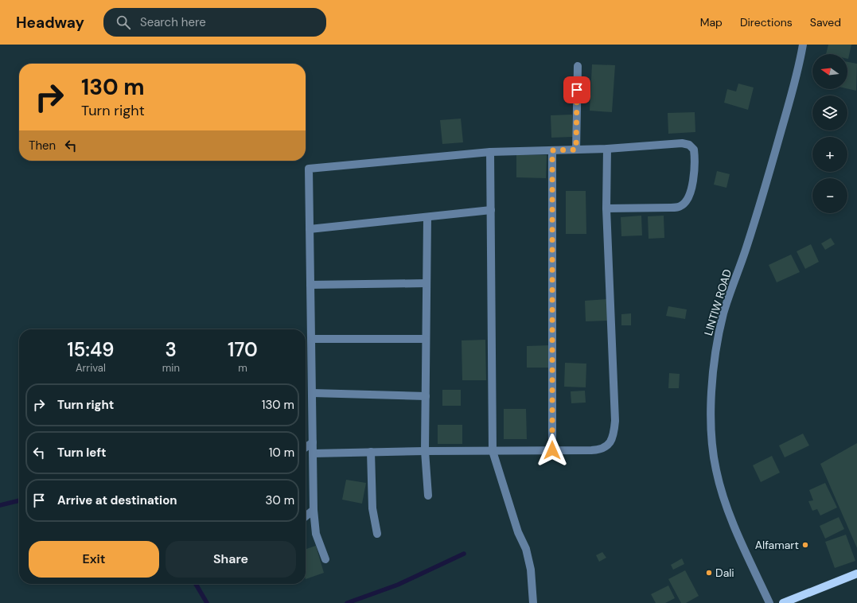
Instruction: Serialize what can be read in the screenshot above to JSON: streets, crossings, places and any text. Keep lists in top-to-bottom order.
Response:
{
  "streets": {
    "street": ["LINTIW ROAD"]
  },
  "places": ["Alfamart", "Dali"],
  "north": "left",
  "page": {
    "header": "Headway",
    "search": "Search here",
    "nav": ["Map", "Directions", "Saved"],
    "map_buttons": ["+", "−"],
    "turn": ["130 m", "Turn right"],
    "then": "Then",
    "eta": [
      "15:49",
      "Arrival",
      "3",
      "min",
      "170",
      "m"
    ],
    "list": [
      {
        "name": "Turn right",
        "value": "130 m"
      },
      {
        "name": "Turn left",
        "value": "10 m"
      },
      {
        "name": "Arrive at destination",
        "value": "30 m"
      }
    ],
    "buttons": ["Exit", "Share"]
  }
}
